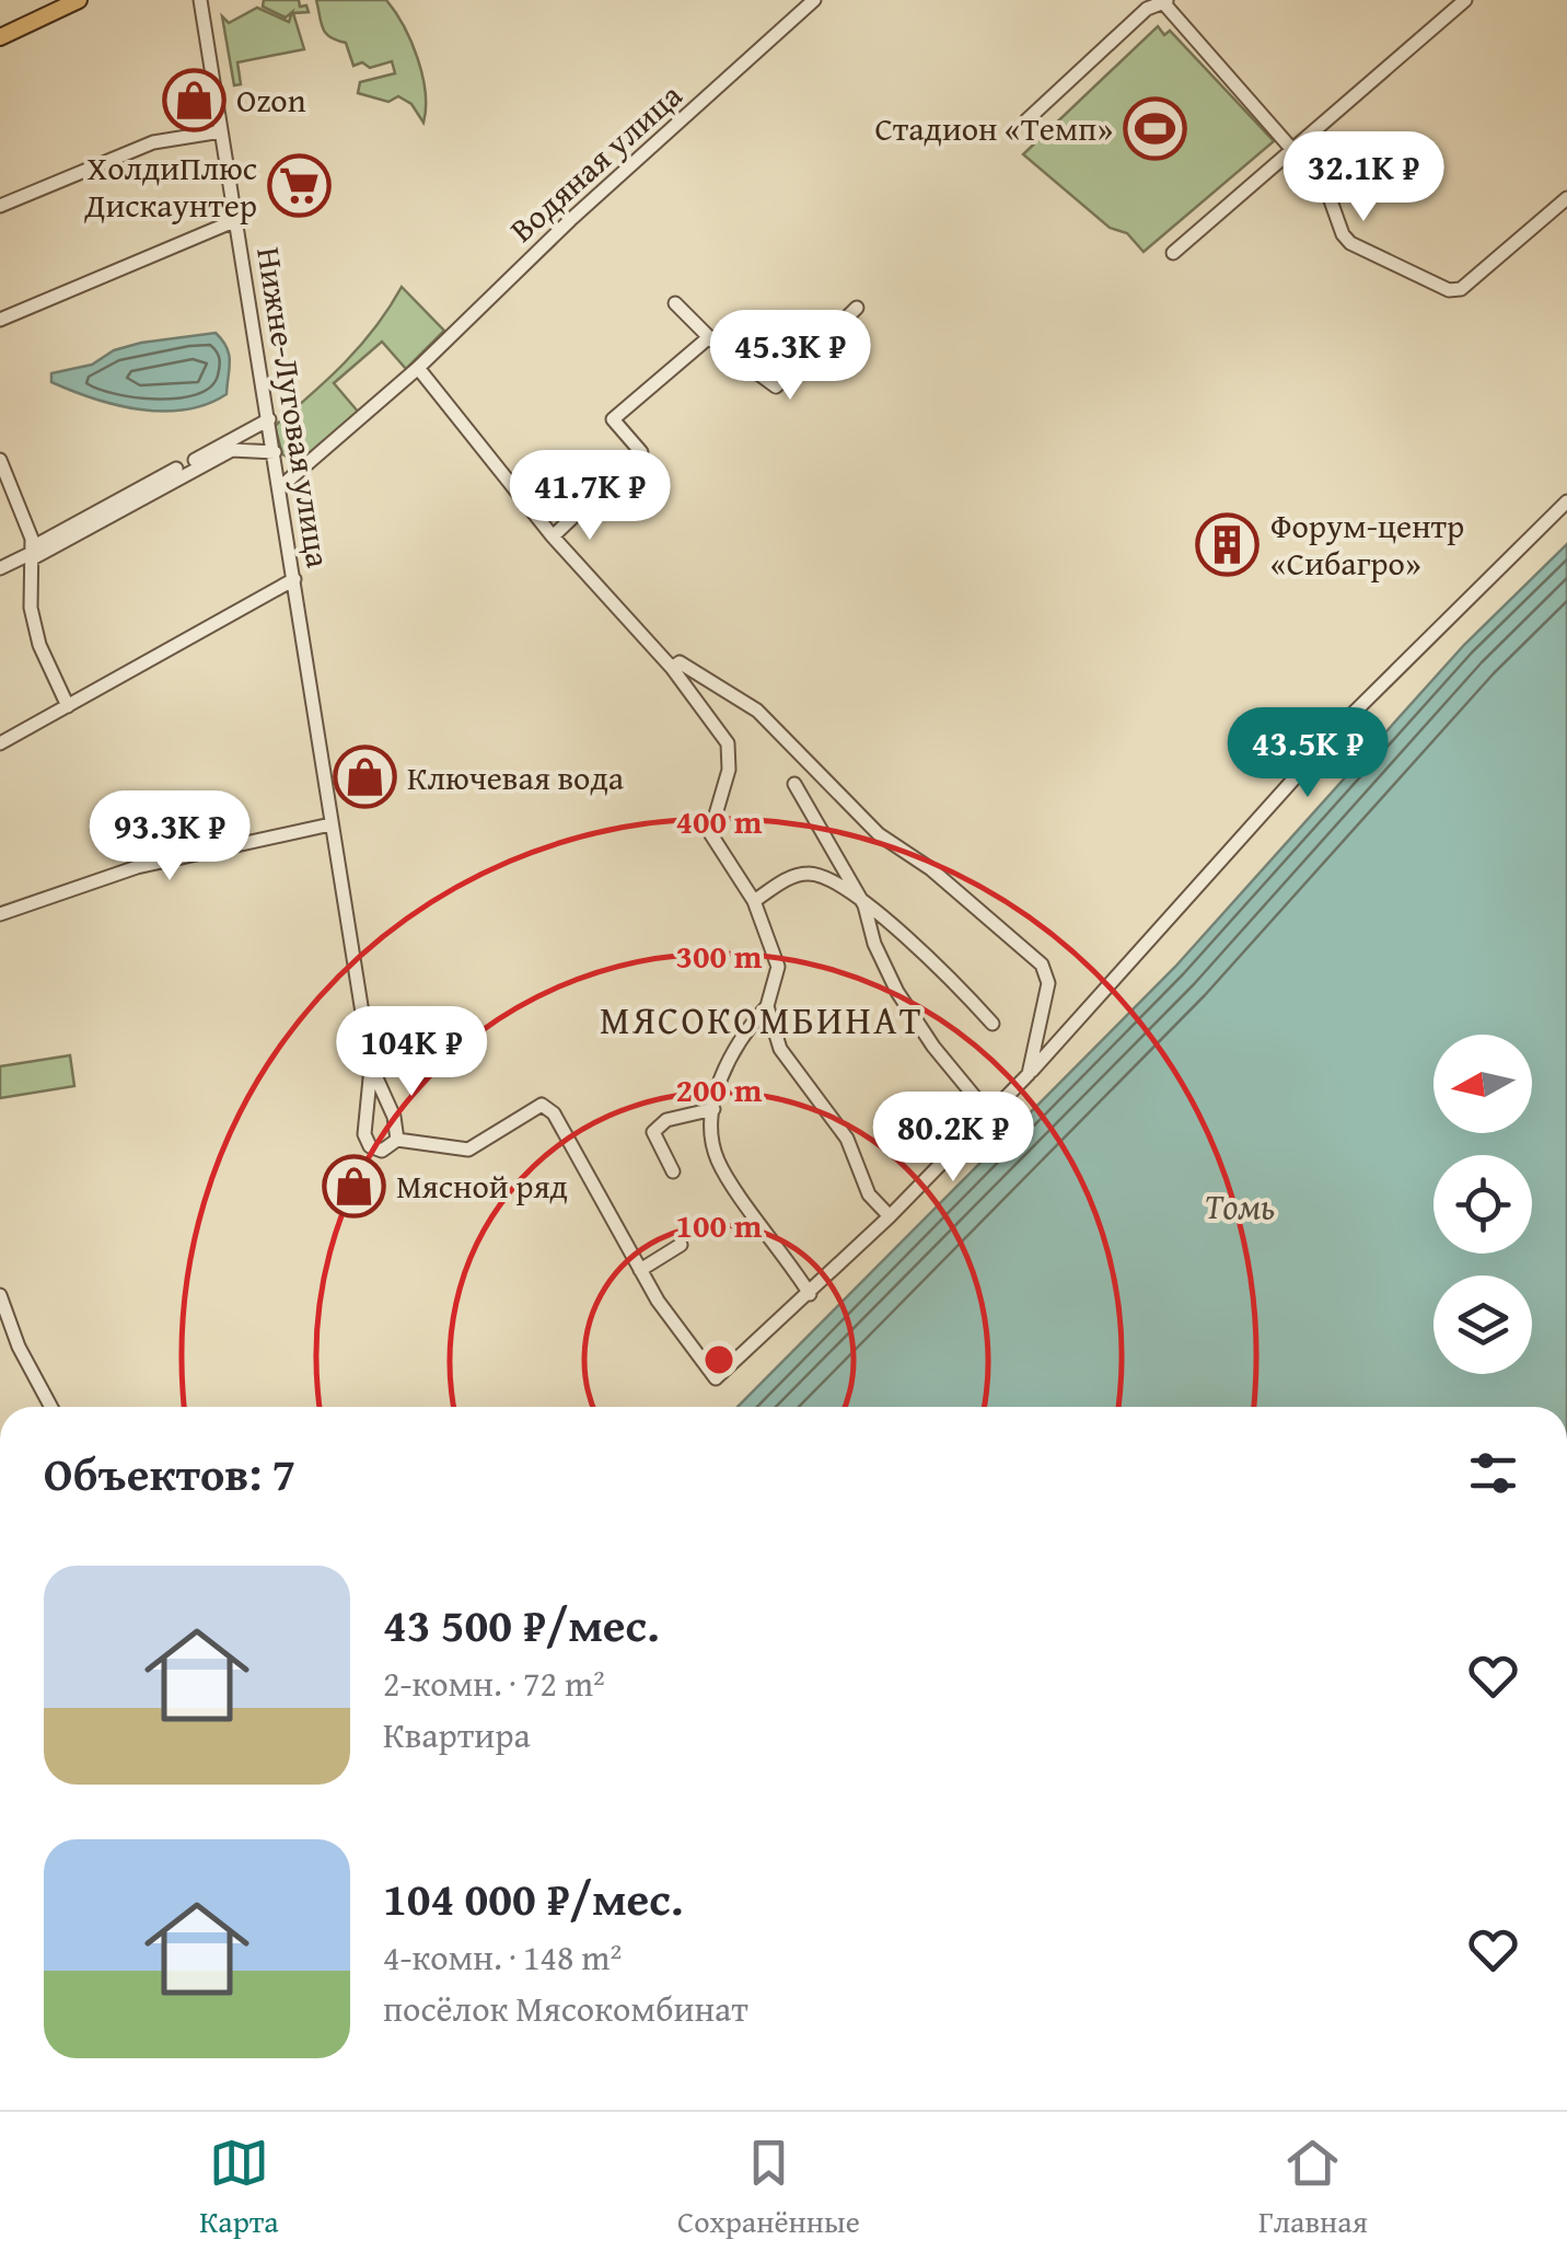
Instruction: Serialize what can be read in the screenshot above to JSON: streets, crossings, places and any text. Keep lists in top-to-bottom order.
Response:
{
  "streets": {
    "street": ["Водяная улица", "Нижне-Луговая улица"]
  },
  "crossings": [
    ["Водяная улица", "Нижне-Луговая улица"]
  ],
  "districts": ["МЯСОКОМБИНАТ"],
  "water": ["Томь"],
  "places": {
    "shop": ["Ozon", "Ключевая вода", "Мясной ряд"],
    "sports": ["Стадион «Темп»"],
    "supermarket": ["ХолдиПлюс Дискаунтер"],
    "building": ["Форум-центр «Сибагро»"]
  },
  "north": "left",
  "page": {
    "price": [
      "32.1K ₽",
      "45.3K ₽",
      "41.7K ₽",
      "43.5K ₽",
      "93.3K ₽",
      "104K ₽",
      "80.2K ₽"
    ],
    "heading": "Объектов: 7",
    "list": [
      {
        "name": "43 500 ₽/мес.",
        "note": "2-комн. · 72 m² · Квартира"
      },
      {
        "name": "104 000 ₽/мес.",
        "note": "4-комн. · 148 m² · посёлок Мясокомбинат"
      }
    ],
    "tabs": ["Карта", "Сохранённые", "Главная"]
  },
  "rings": [
    "400 m",
    "300 m",
    "200 m",
    "100 m"
  ]
}
